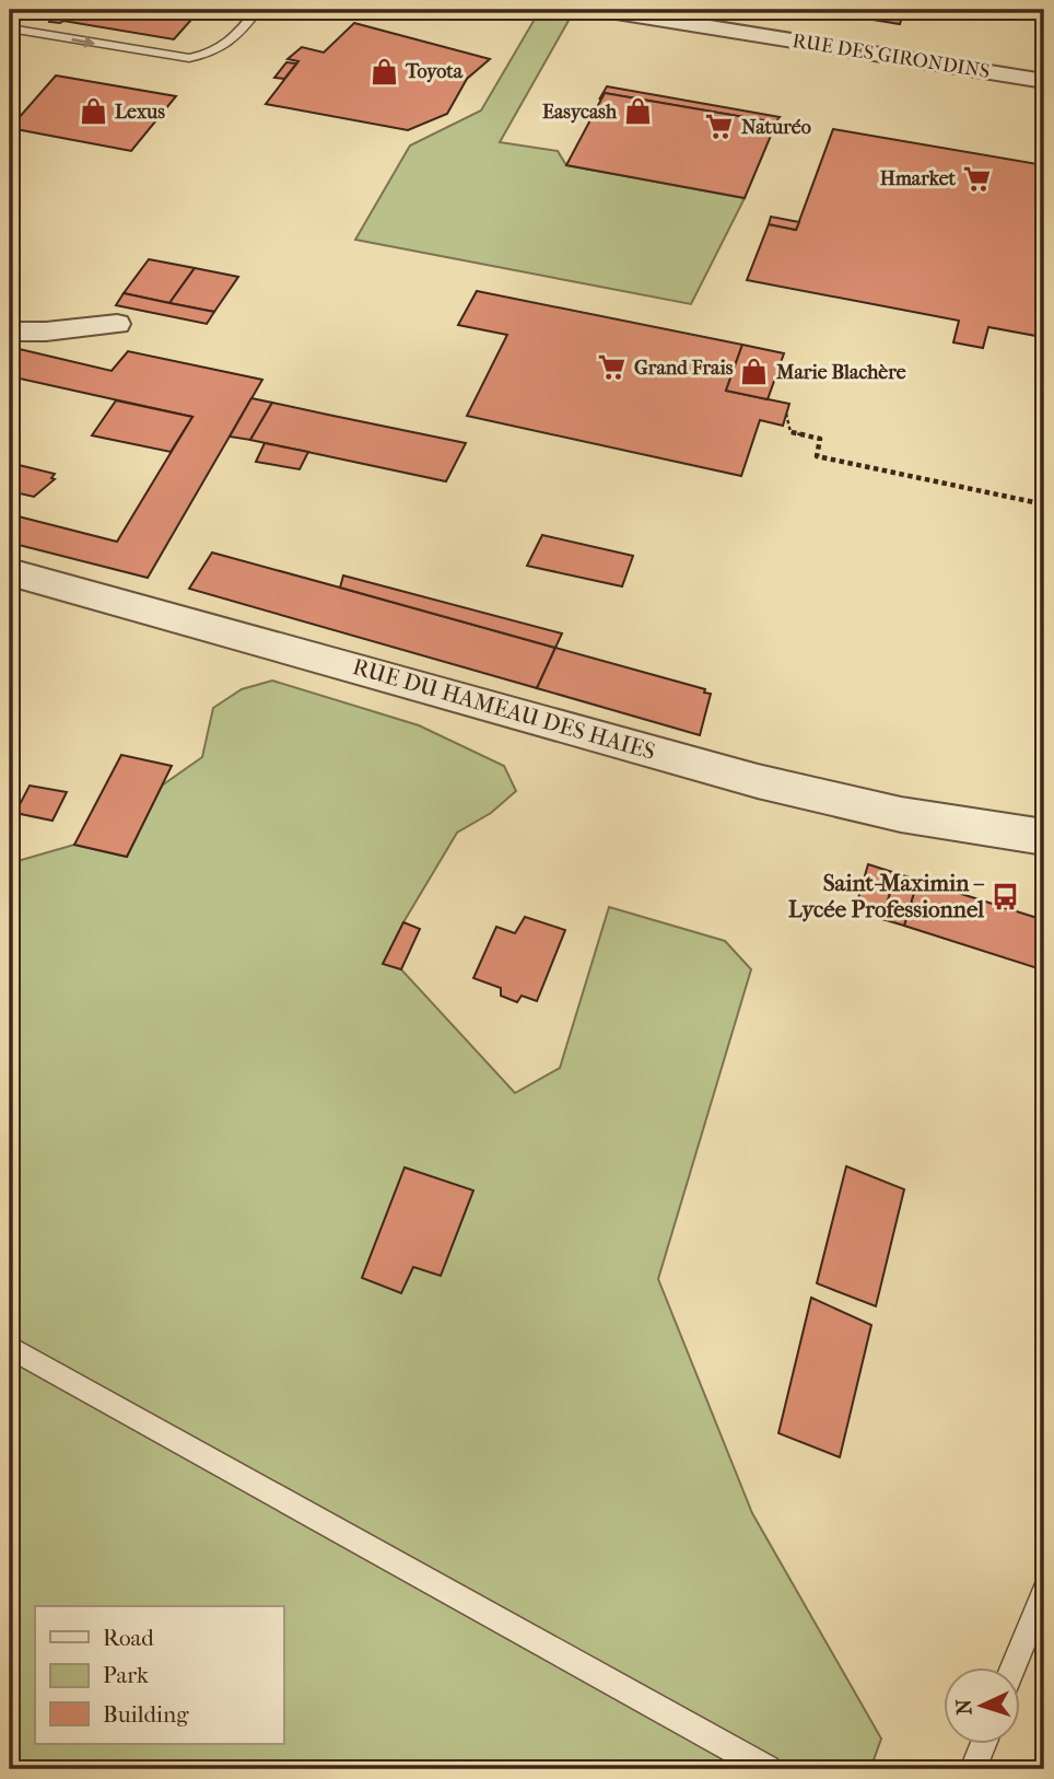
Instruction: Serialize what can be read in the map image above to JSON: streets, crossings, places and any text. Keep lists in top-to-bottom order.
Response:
{
  "streets": {
    "street": ["RUE DES GIRONDINS", "RUE DU HAMEAU DES HAIES"]
  },
  "places": {
    "shop": [
      "Toyota",
      "Lexus",
      "Easycash",
      "Marie Blachère"
    ],
    "supermarket": ["Naturéo", "Hmarket", "Grand Frais"],
    "bus stop": ["Saint-Maximin – Lycée Professionnel"]
  },
  "legend": ["Road", "Park", "Building"],
  "north": "left"
}
